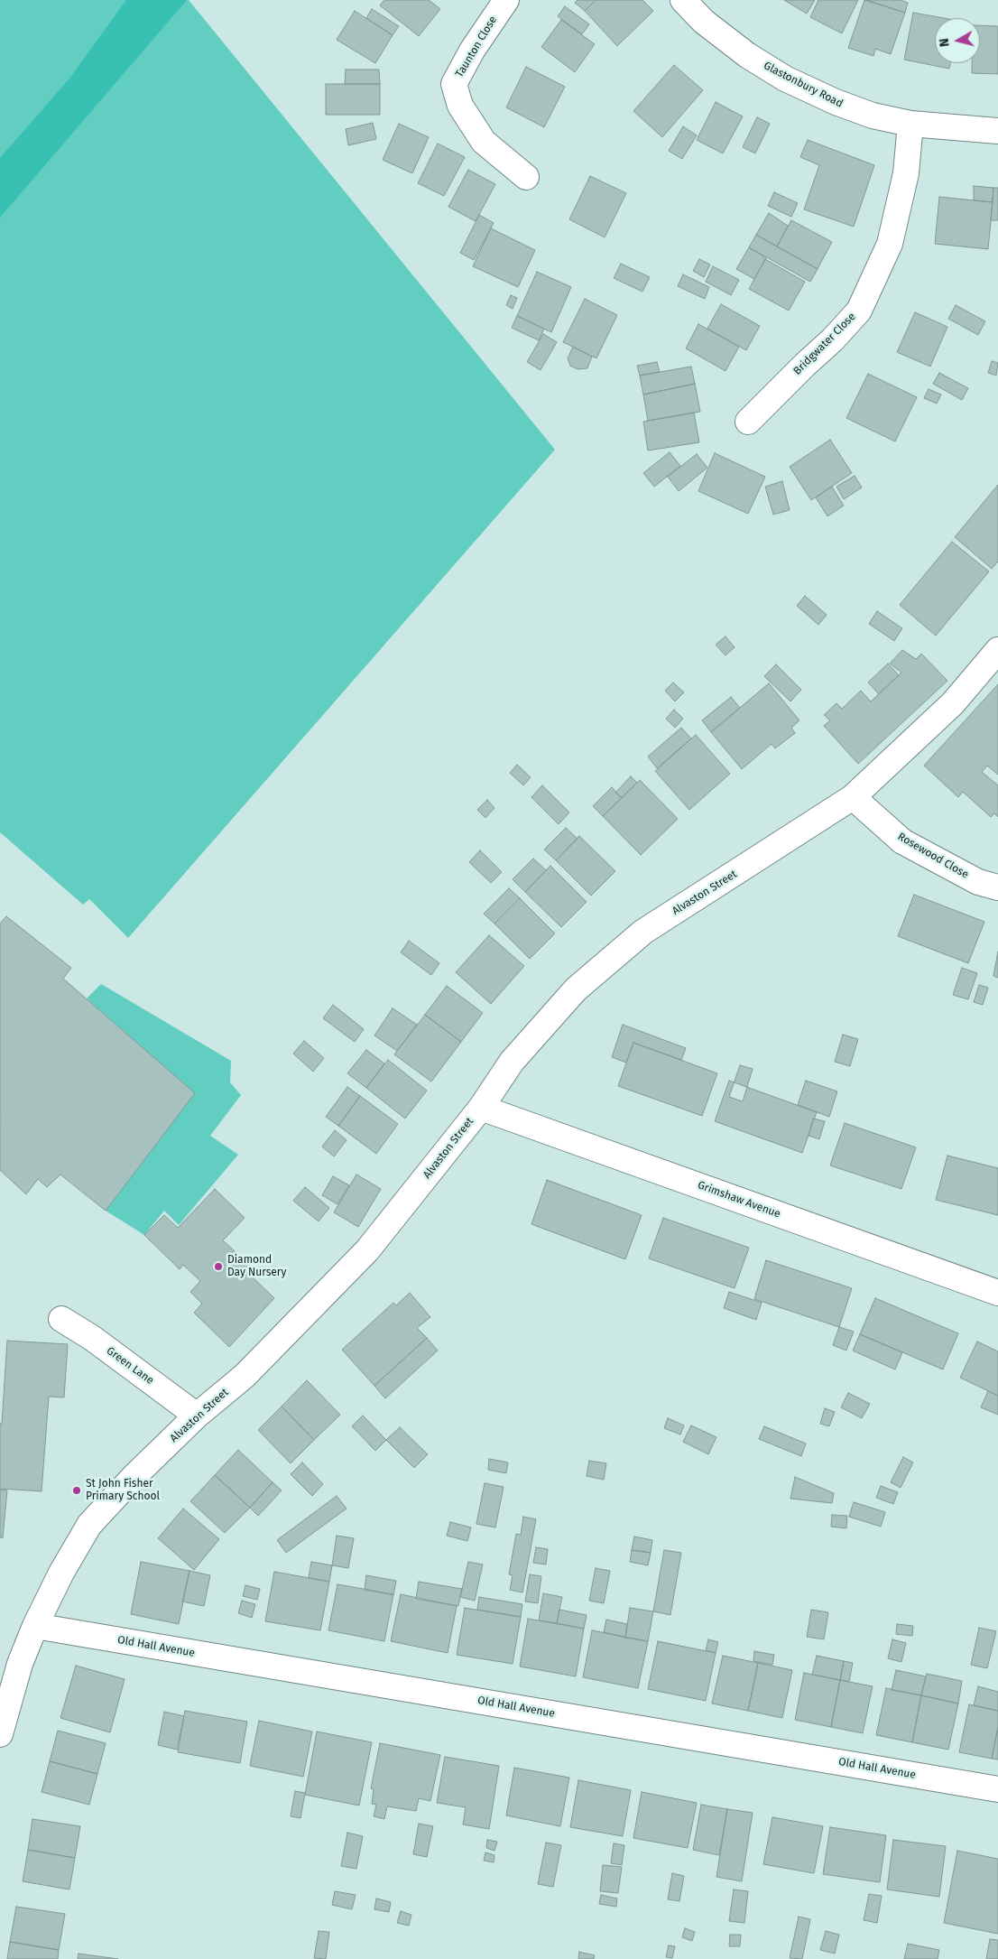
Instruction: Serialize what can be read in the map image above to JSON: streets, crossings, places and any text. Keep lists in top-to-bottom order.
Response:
{
  "streets": {
    "street": [
      "Taunton Close",
      "Glastonbury Road",
      "Bridgwater Close",
      "Rosewood Close",
      "Alvaston Street",
      "Grimshaw Avenue",
      "Green Lane",
      "Old Hall Avenue"
    ]
  },
  "crossings": [
    ["Glastonbury Road", "Bridgwater Close"],
    ["Rosewood Close", "Alvaston Street"],
    ["Alvaston Street", "Grimshaw Avenue"],
    ["Alvaston Street", "Green Lane"],
    ["Alvaston Street", "Old Hall Avenue"]
  ],
  "places": ["Diamond Day Nursery", "St John Fisher Primary School"],
  "north": "left"
}
